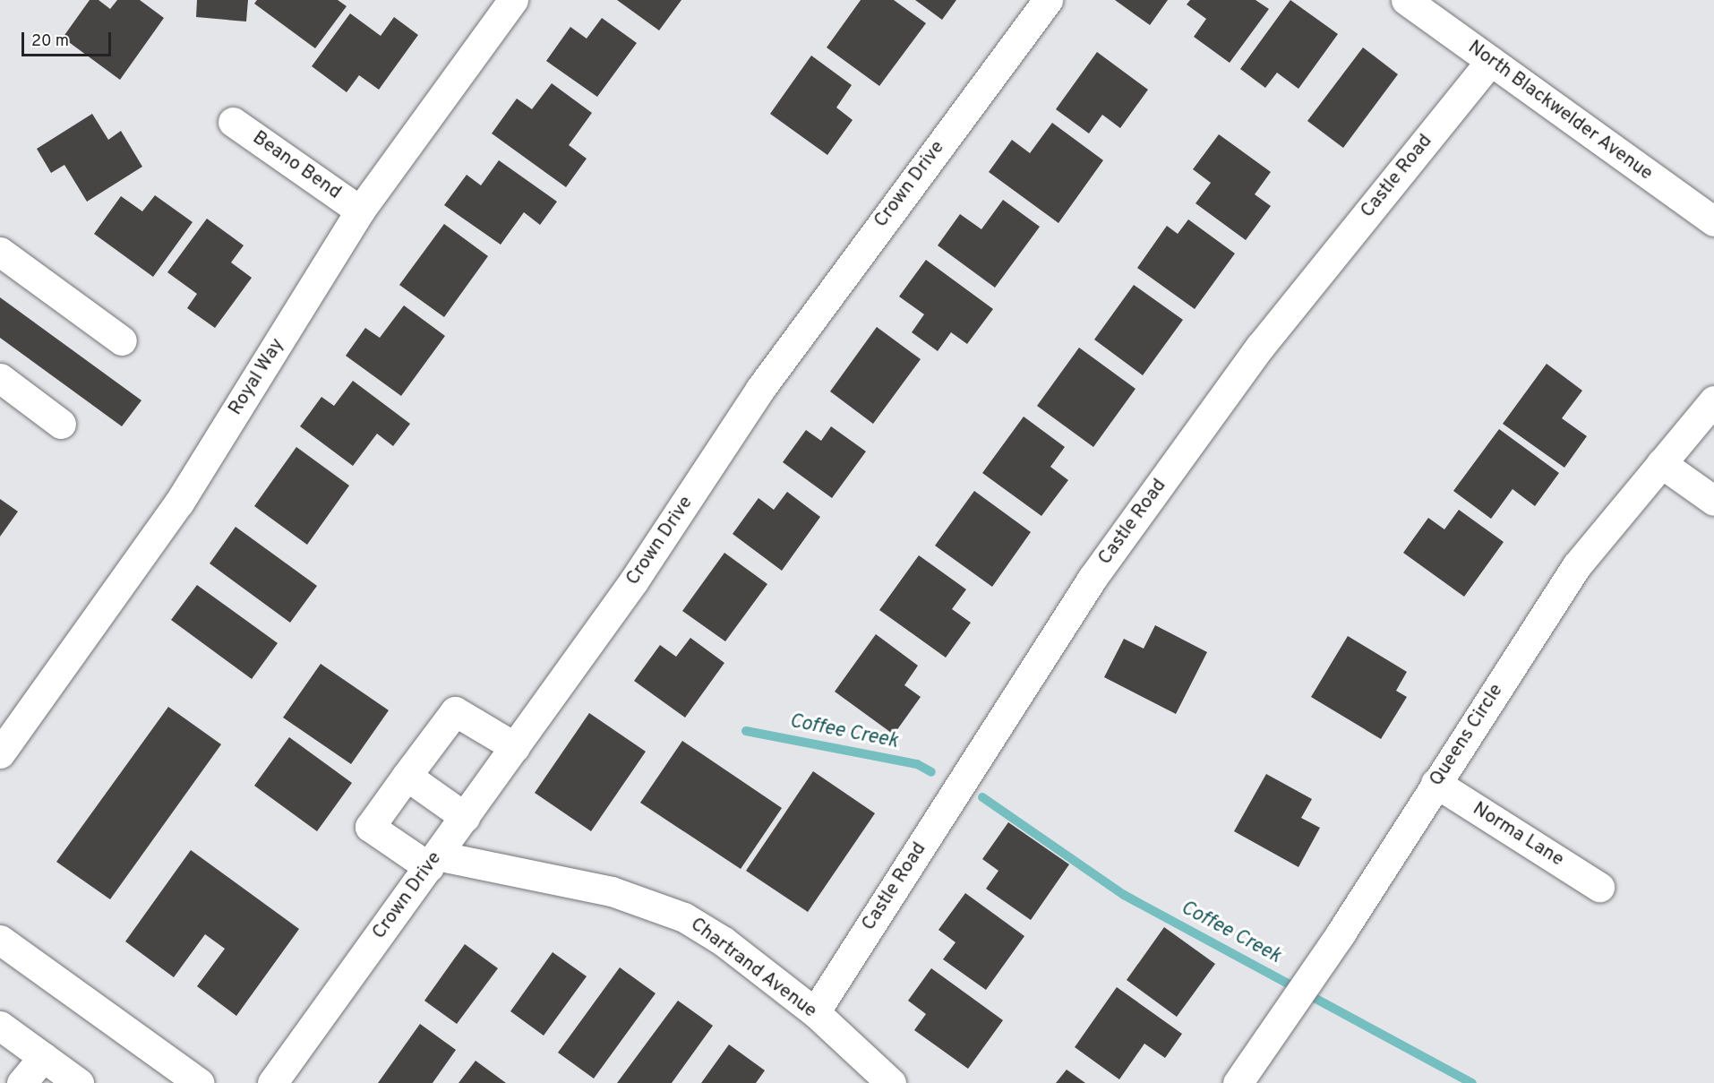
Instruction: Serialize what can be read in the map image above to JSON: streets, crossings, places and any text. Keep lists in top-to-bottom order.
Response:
{
  "streets": {
    "street": [
      "North Blackwelder Avenue",
      "Beano Bend",
      "Castle Road",
      "Crown Drive",
      "Royal Way",
      "Queens Circle",
      "Norma Lane",
      "Chartrand Avenue"
    ]
  },
  "crossings": [
    ["North Blackwelder Avenue", "Castle Road"],
    ["Beano Bend", "Royal Way"],
    ["Castle Road", "Chartrand Avenue"],
    ["Crown Drive", "Chartrand Avenue"],
    ["Queens Circle", "Norma Lane"]
  ],
  "water": ["Coffee Creek"],
  "scale_bar": "20 m"
}
